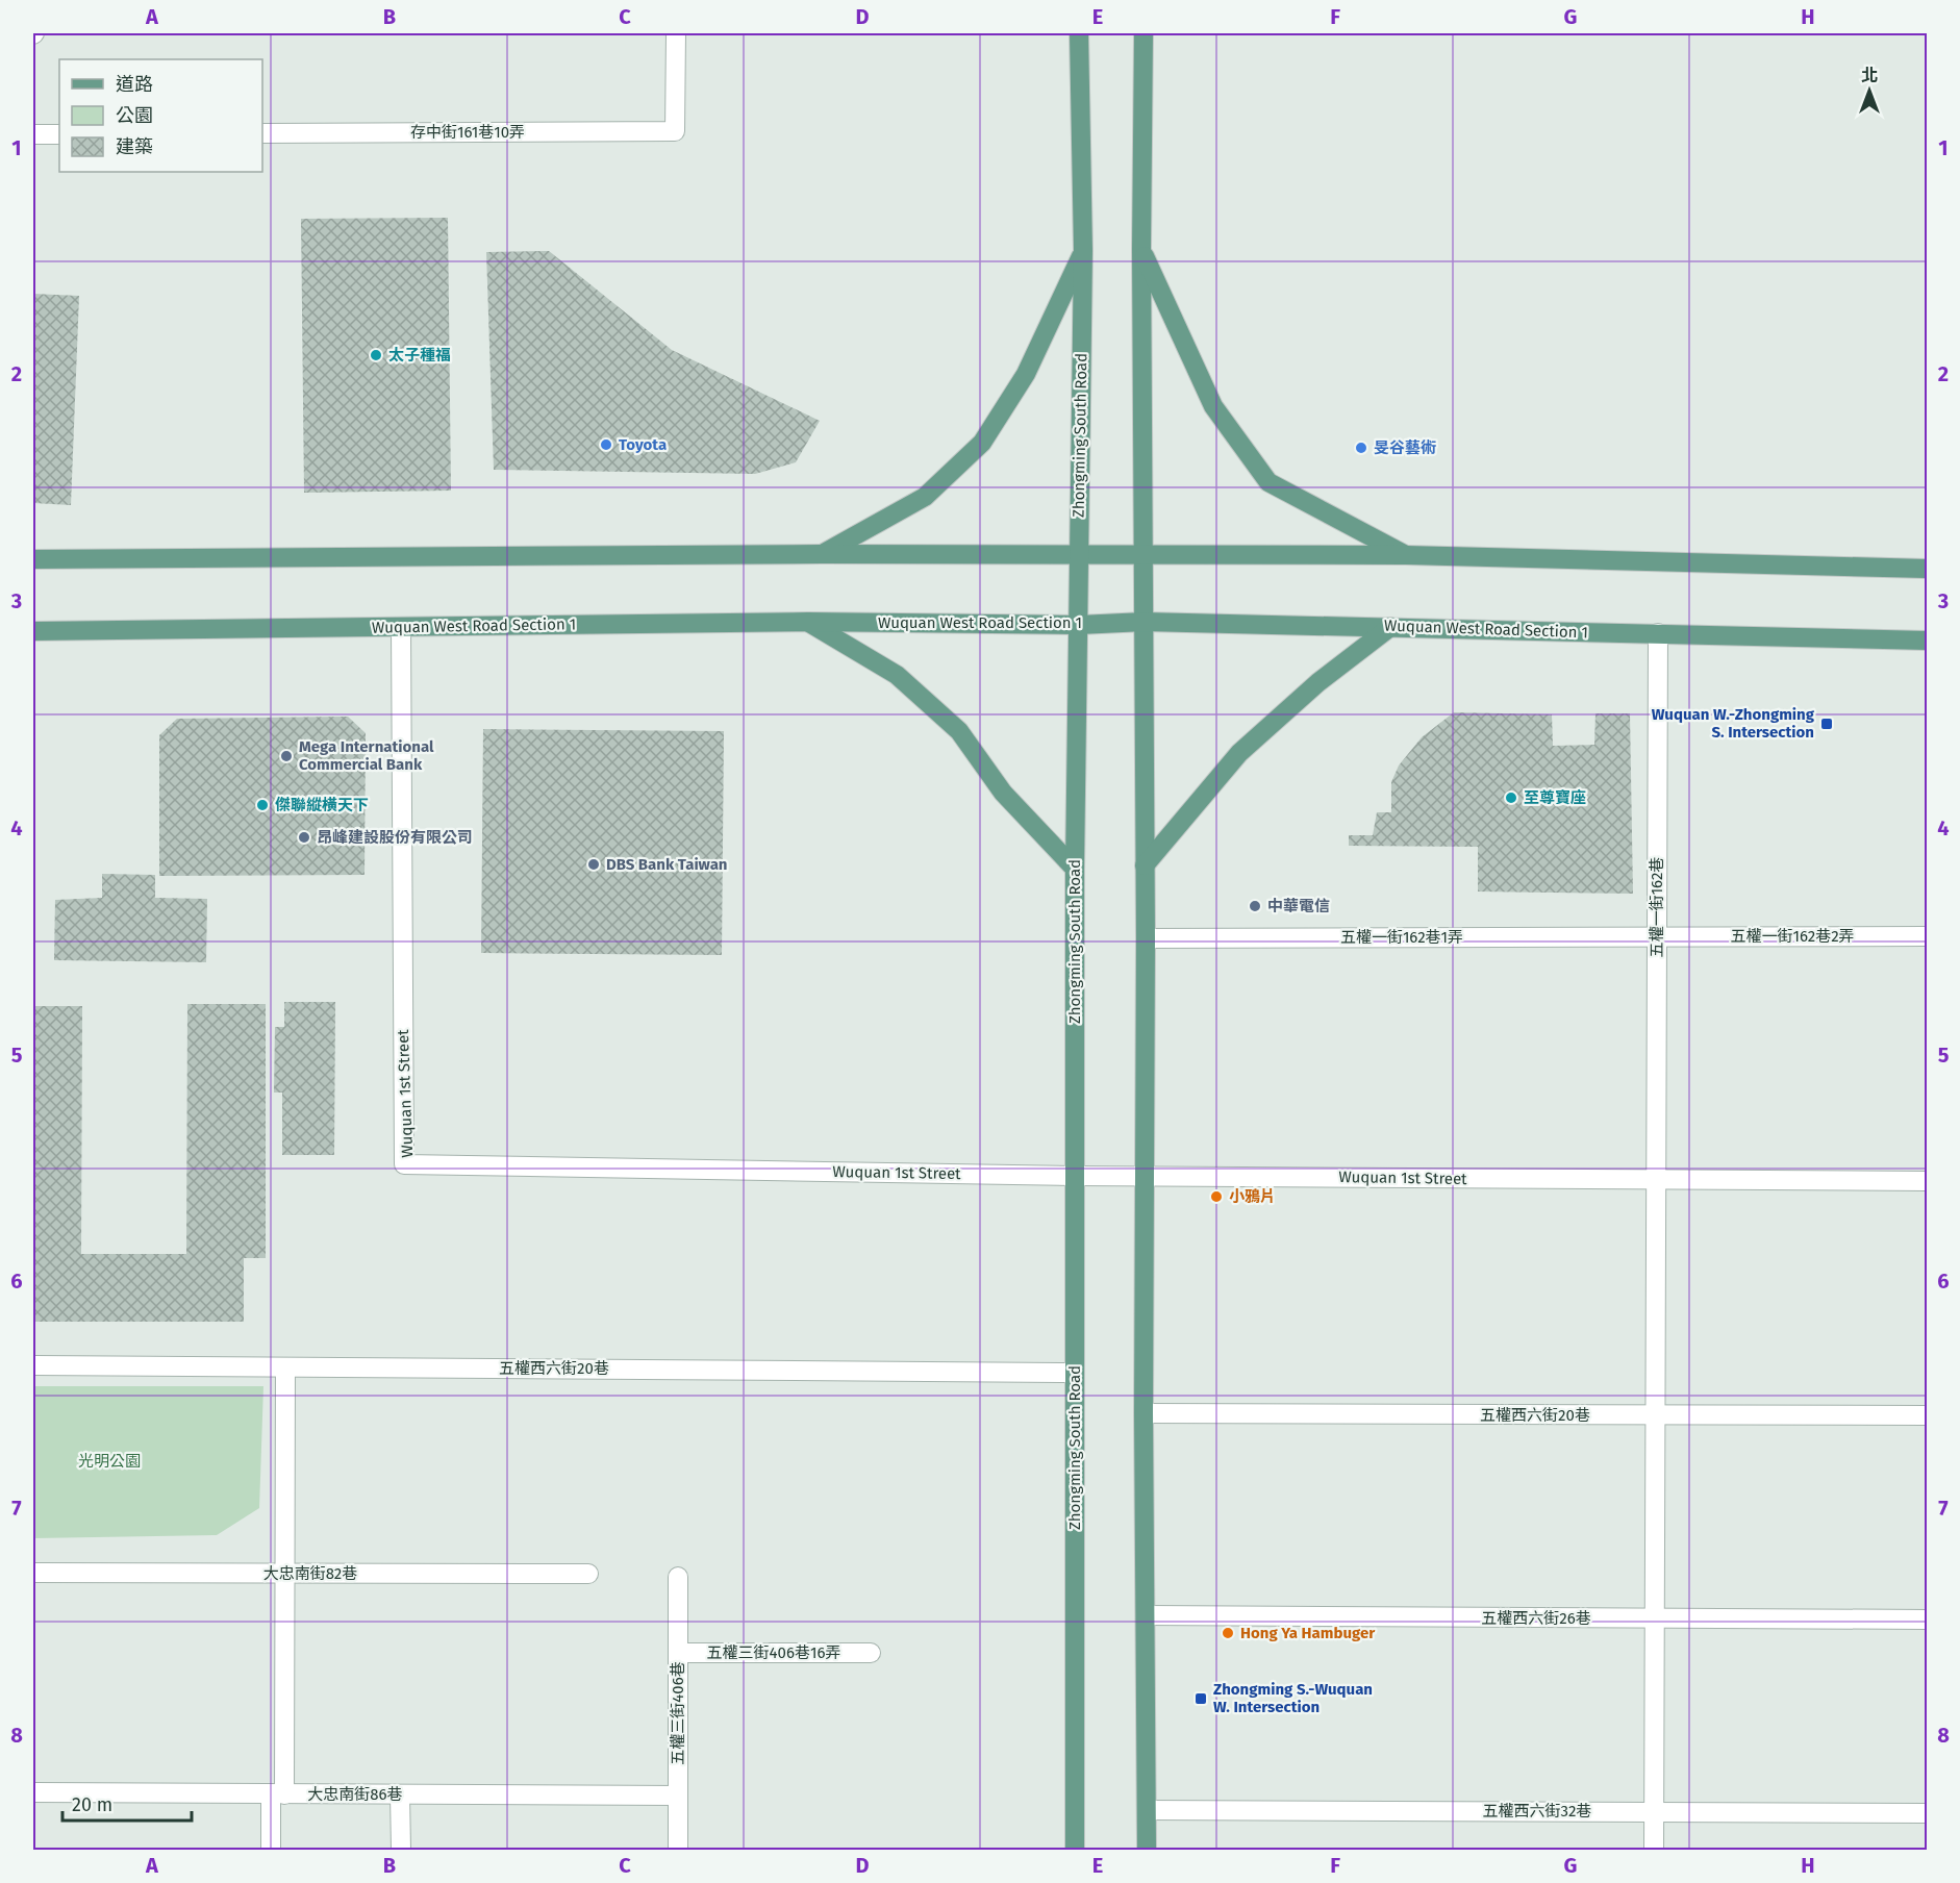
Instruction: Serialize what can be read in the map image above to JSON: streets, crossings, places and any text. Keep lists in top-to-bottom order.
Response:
{
  "streets": {
    "main road": ["Zhongming South Road", "Wuquan West Road Section 1"],
    "street": [
      "存中街161巷10弄",
      "五權一街162巷",
      "五權一街162巷2弄",
      "五權一街162巷1弄",
      "Wuquan 1st Street",
      "五權西六街20巷",
      "大忠南街82巷",
      "五權西六街26巷",
      "五權三街406巷16弄",
      "五權三街406巷",
      "大忠南街86巷",
      "五權西六街32巷"
    ]
  },
  "crossings": [
    ["Zhongming South Road", "Wuquan West Road Section 1"],
    ["Zhongming South Road", "Wuquan 1st Street"],
    ["Zhongming South Road", "五權西六街20巷"],
    ["Wuquan West Road Section 1", "五權一街162巷"],
    ["Wuquan West Road Section 1", "Wuquan 1st Street"],
    ["五權一街162巷", "五權一街162巷2弄"],
    ["五權一街162巷", "五權一街162巷1弄"],
    ["五權一街162巷", "Wuquan 1st Street"],
    ["五權一街162巷", "五權西六街20巷"],
    ["五權一街162巷", "五權西六街26巷"],
    ["五權一街162巷", "五權西六街32巷"],
    ["五權一街162巷2弄", "五權一街162巷1弄"],
    ["五權三街406巷16弄", "五權三街406巷"],
    ["五權三街406巷", "大忠南街86巷"]
  ],
  "parks": ["光明公園"],
  "places": {
    "other": [
      "太子種福",
      "Toyota",
      "旻谷藝術",
      "Mega International Commercial Bank",
      "至尊寶座",
      "傑聯縱橫天下",
      "昂峰建設股份有限公司",
      "DBS Bank Taiwan",
      "中華電信",
      "小鴉片",
      "Hong Ya Hambuger"
    ],
    "transit": ["Wuquan W.-Zhongming S. Intersection", "Zhongming S.-Wuquan W. Intersection"]
  },
  "legend": ["道路", "公園", "建築"],
  "scale_bar": "20 m",
  "north": "top",
  "grid": {
    "columns": [
      "A",
      "B",
      "C",
      "D",
      "E",
      "F",
      "G",
      "H"
    ],
    "rows": [
      "1",
      "2",
      "3",
      "4",
      "5",
      "6",
      "7",
      "8"
    ]
  }
}
